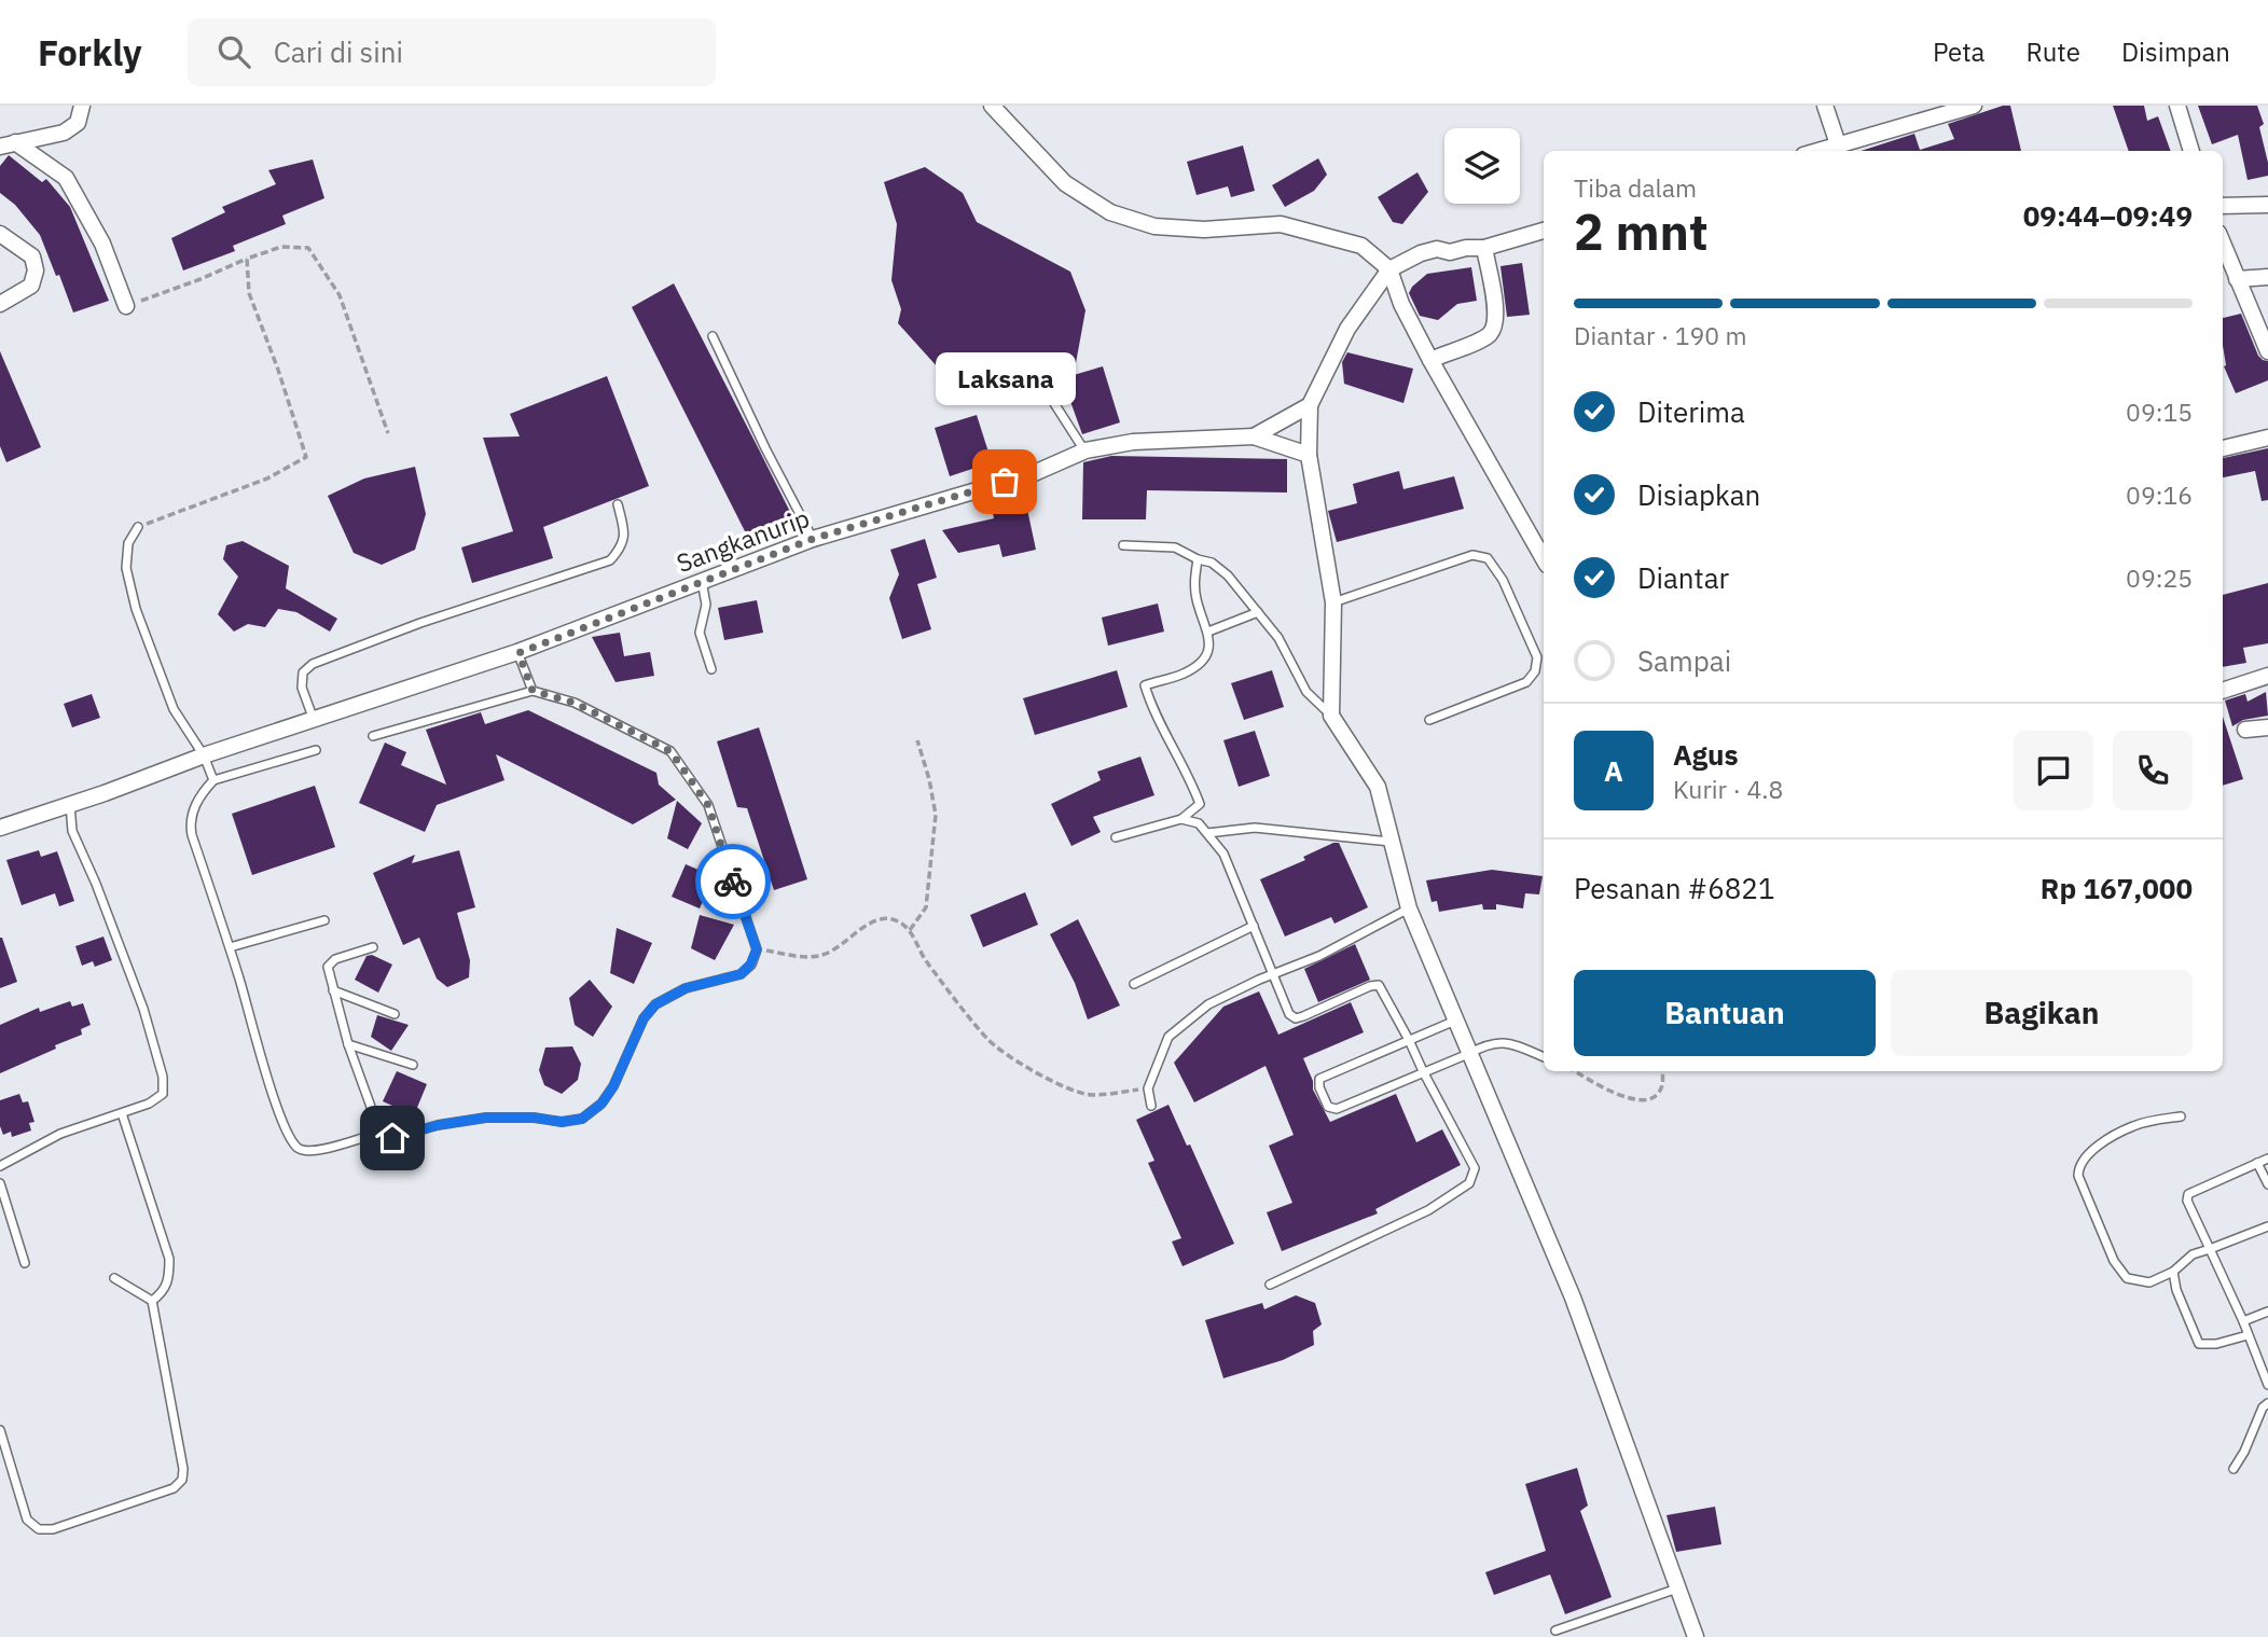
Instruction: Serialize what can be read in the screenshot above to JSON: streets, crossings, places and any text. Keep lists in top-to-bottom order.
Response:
{
  "streets": {
    "street": ["Sangkanurip"]
  },
  "places": ["Laksana"],
  "page": {
    "header": "Forkly",
    "search": "Cari di sini",
    "nav": ["Peta", "Rute", "Disimpan"],
    "heading": ["2 mnt", "Tiba dalam", "09:44–09:49"],
    "panel": [
      "Agus",
      "Kurir · 4.8",
      "Pesanan #6821",
      "Rp 167,000"
    ],
    "bar": "Diantar · 190 m",
    "bubble": "Laksana",
    "list": [
      ["Diterima", "09:15"],
      ["Disiapkan", "09:16"],
      ["Diantar", "09:25"],
      "Sampai"
    ],
    "round": "A",
    "buttons": ["Bantuan", "Bagikan"]
  }
}
